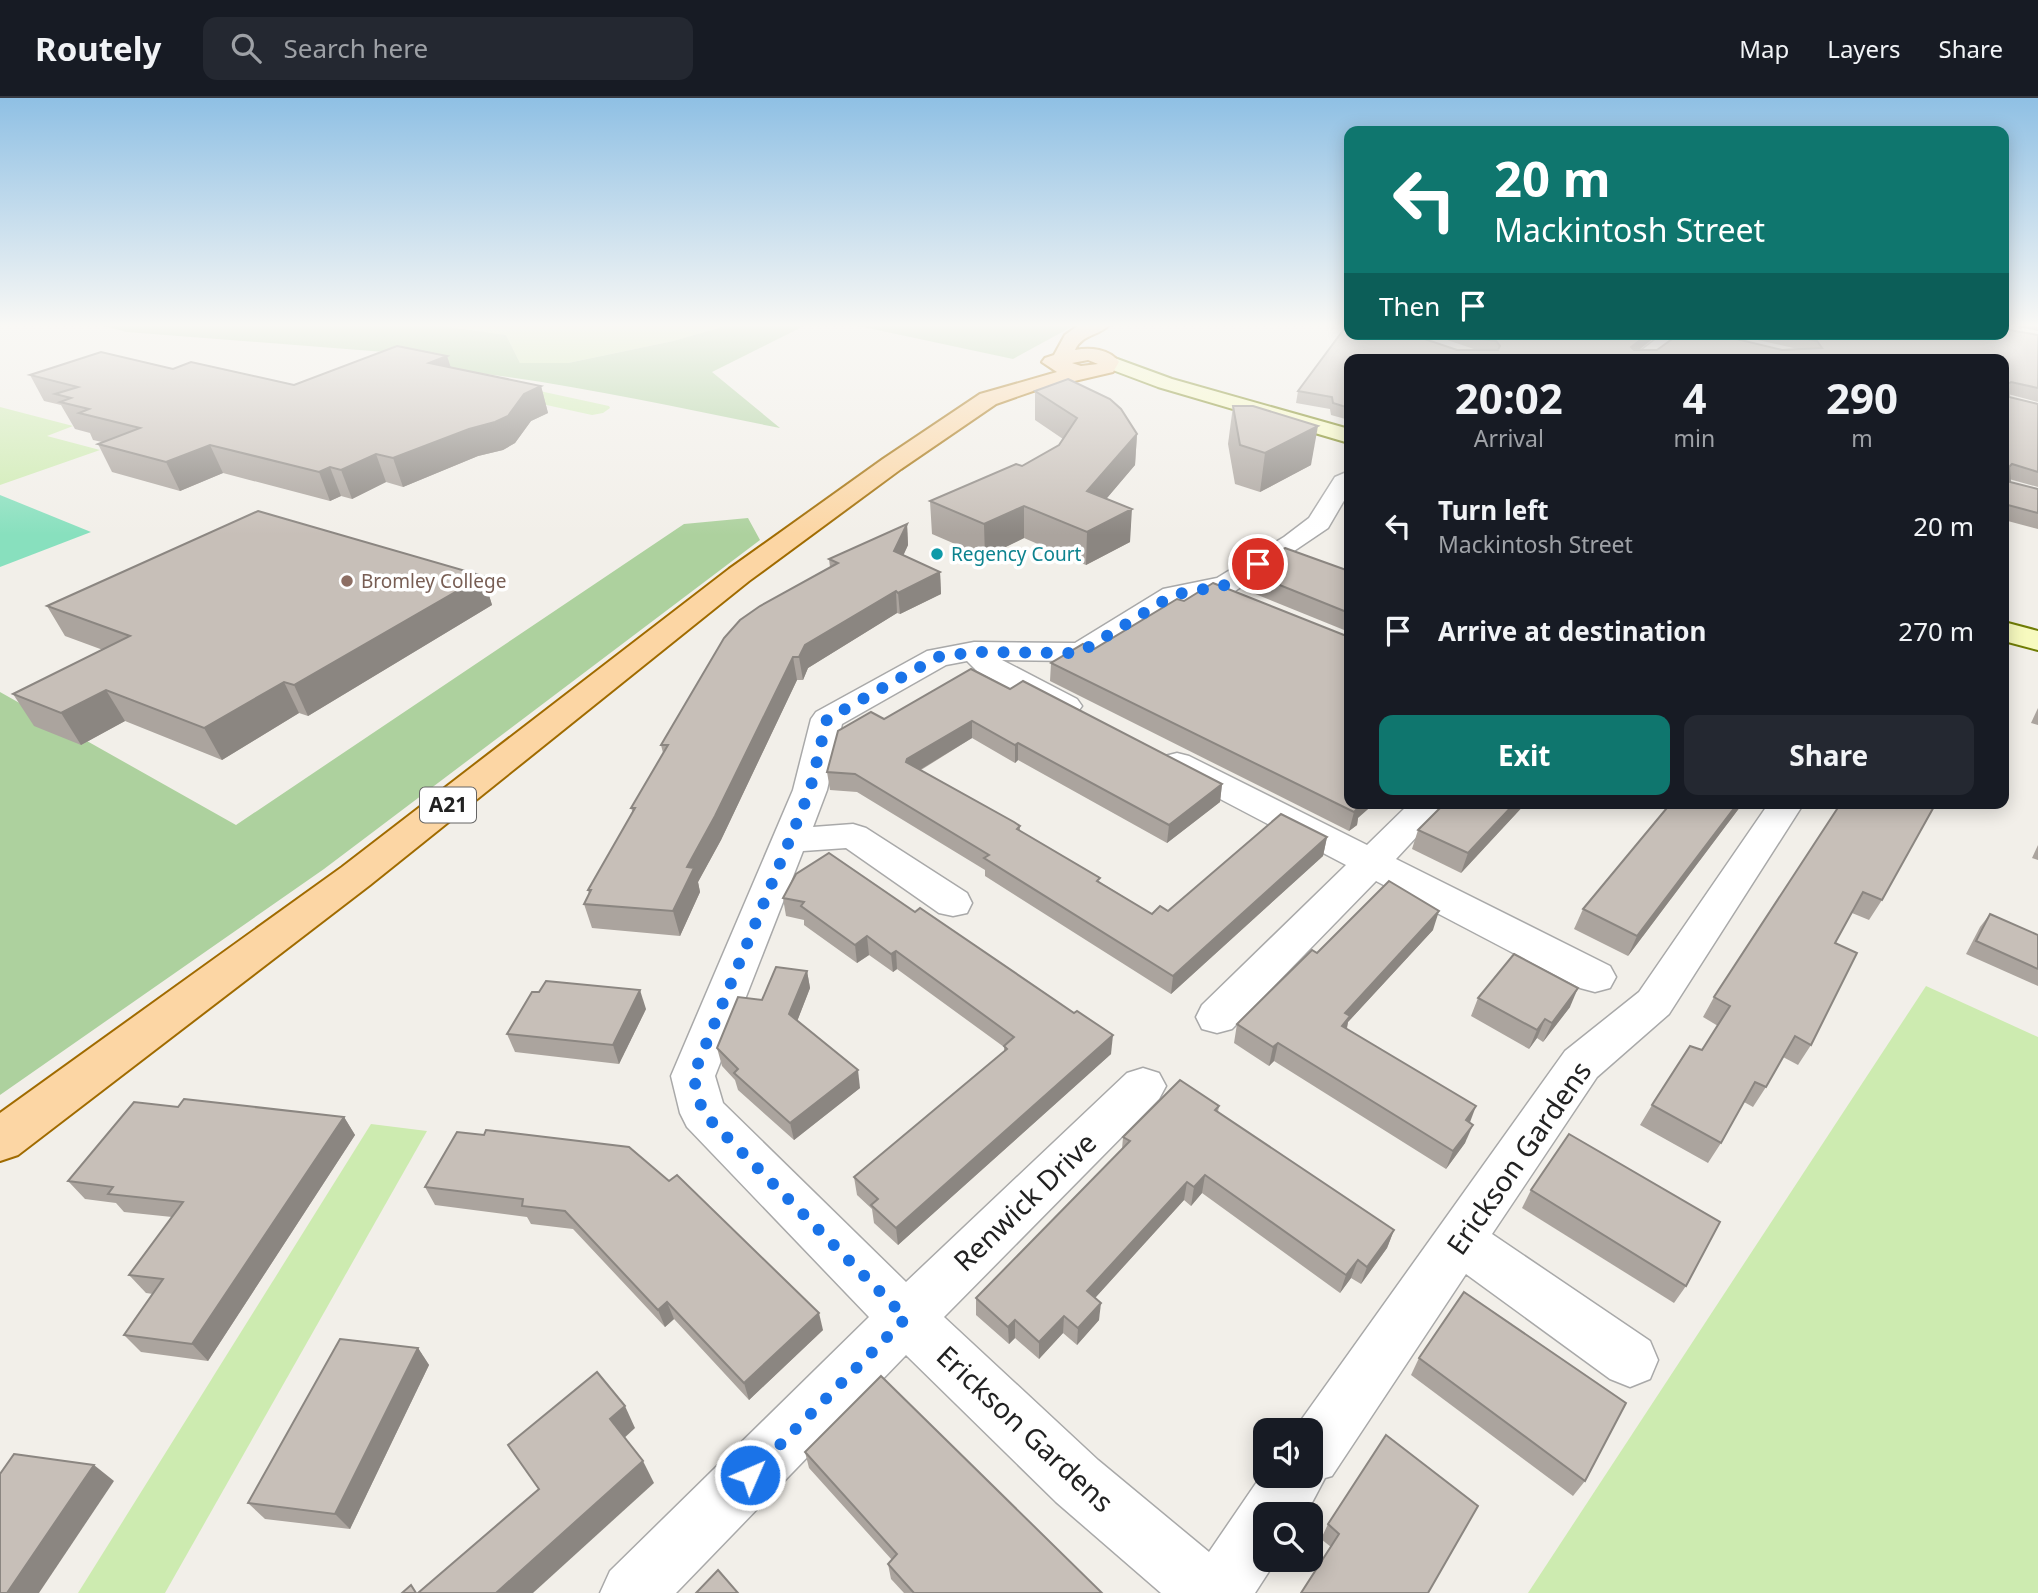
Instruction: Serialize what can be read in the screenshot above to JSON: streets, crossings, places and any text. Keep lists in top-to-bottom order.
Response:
{
  "streets": {
    "main road": ["A21"],
    "street": ["Erickson Gardens", "Renwick Drive"]
  },
  "crossings": [
    ["Erickson Gardens", "Renwick Drive"]
  ],
  "places": ["Regency Court", "Bromley College"],
  "page": {
    "header": "Routely",
    "search": "Search here",
    "nav": ["Map", "Layers", "Share"],
    "turn": ["20 m", "Mackintosh Street"],
    "then": "Then",
    "eta": [
      "20:02",
      "Arrival",
      "4",
      "min",
      "290",
      "m"
    ],
    "list": [
      {
        "name": "Turn left",
        "note": "Mackintosh Street",
        "value": "20 m"
      },
      {
        "name": "Arrive at destination",
        "value": "270 m"
      }
    ],
    "buttons": ["Exit", "Share"]
  }
}
